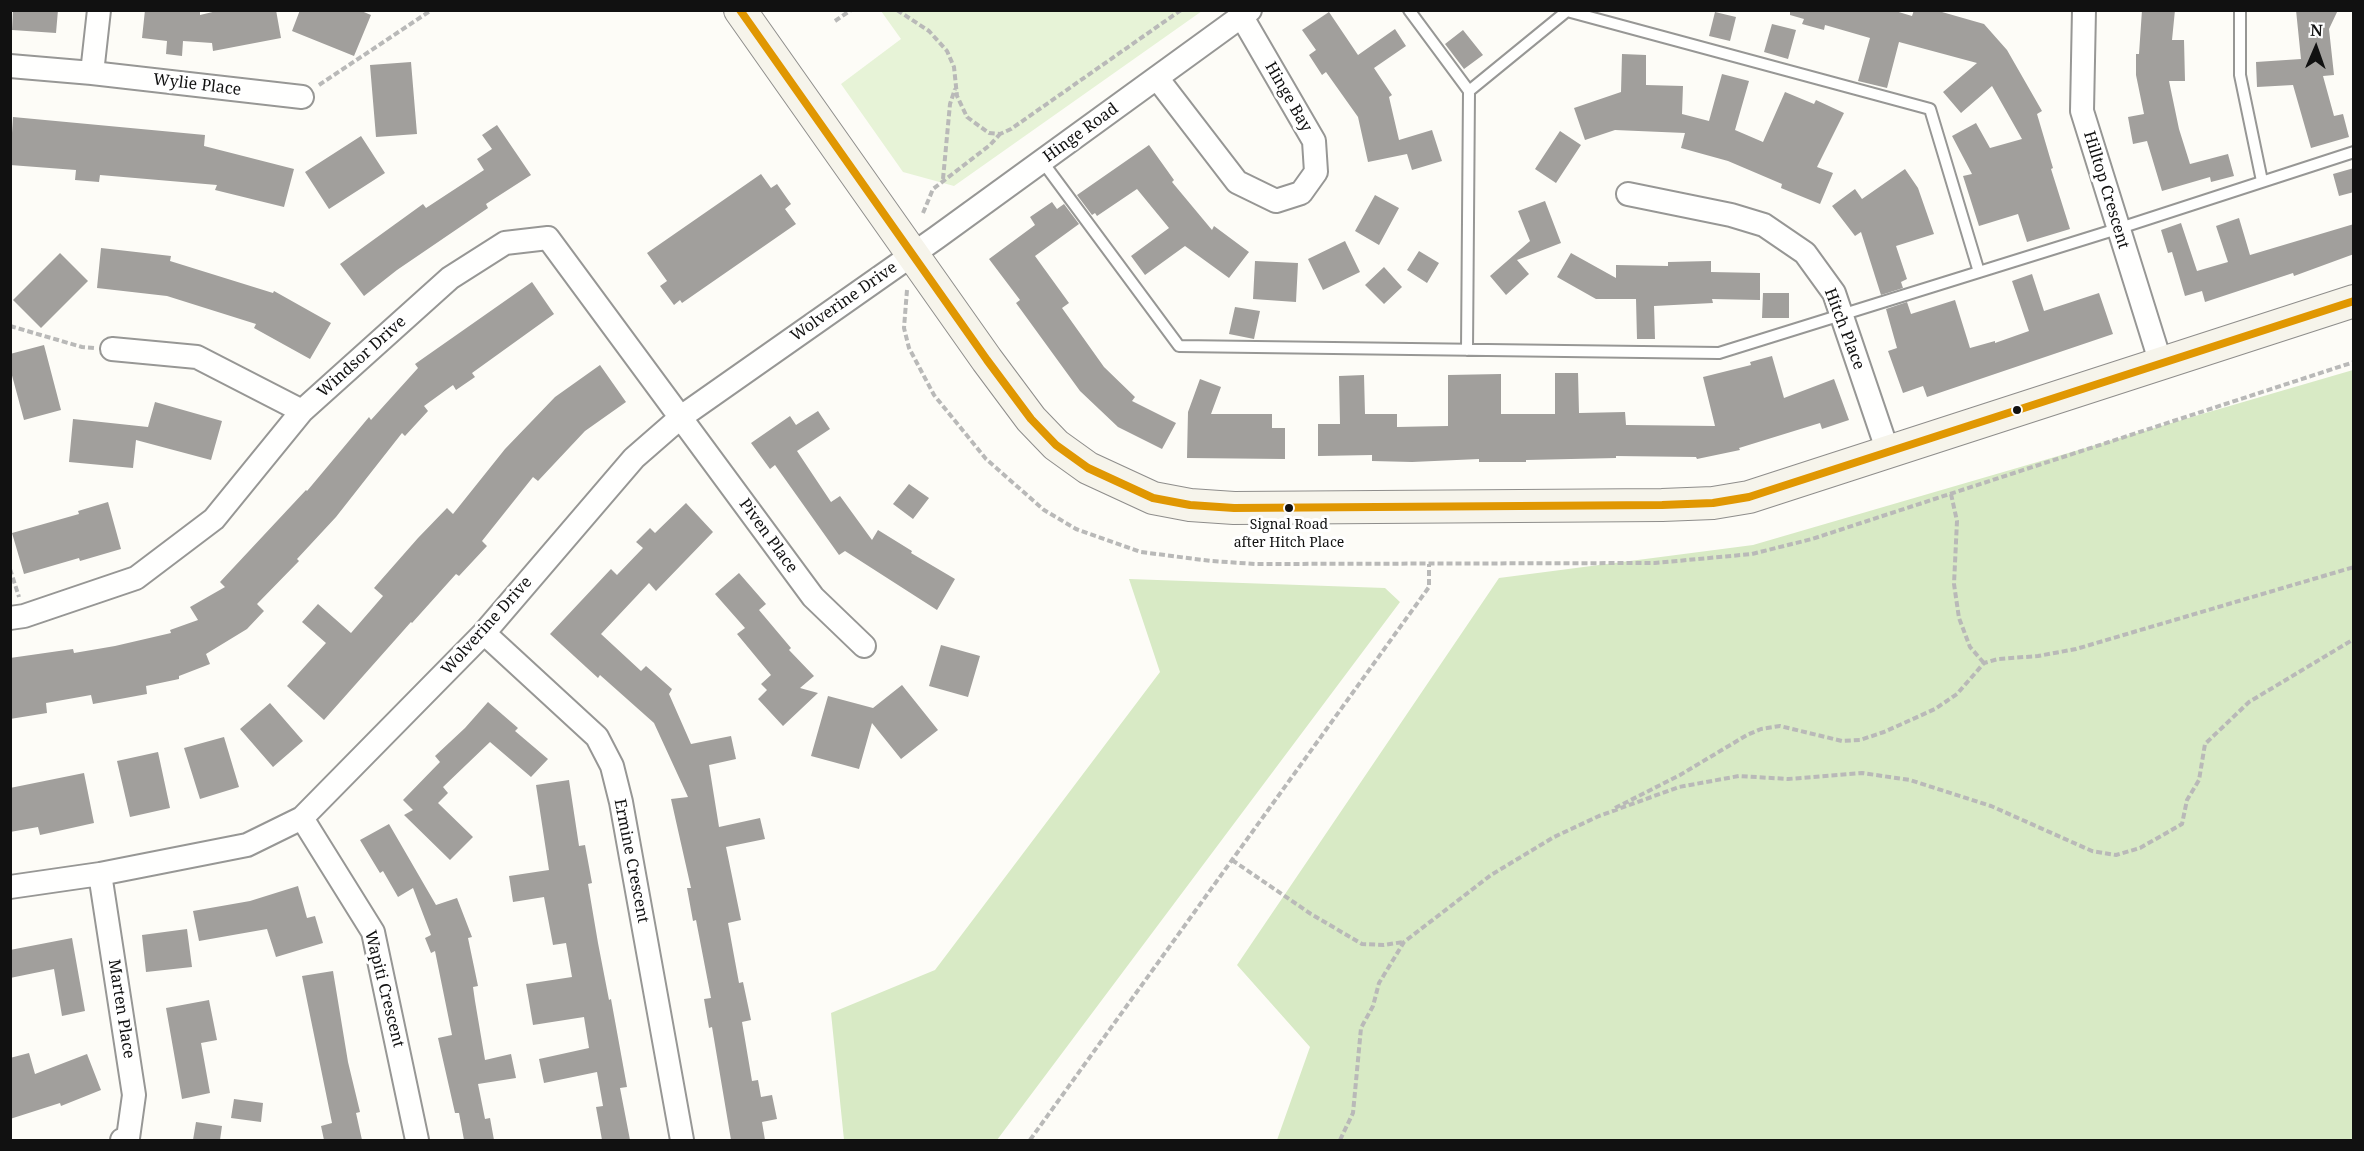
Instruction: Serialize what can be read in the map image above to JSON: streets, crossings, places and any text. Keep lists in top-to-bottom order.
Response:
{
  "streets": {
    "street": [
      "Wylie Place",
      "Hinge Bay",
      "Hinge Road",
      "Hilltop Crescent",
      "Wolverine Drive",
      "Hitch Place",
      "Windsor Drive",
      "Piven Place",
      "Ermine Crescent",
      "Wapiti Crescent",
      "Marten Place"
    ]
  },
  "crossings": [
    ["Hinge Bay", "Hinge Road"],
    ["Hinge Road", "Wolverine Drive"],
    ["Wolverine Drive", "Windsor Drive"],
    ["Wolverine Drive", "Piven Place"],
    ["Wolverine Drive", "Ermine Crescent"],
    ["Wolverine Drive", "Wapiti Crescent"],
    ["Wolverine Drive", "Marten Place"],
    ["Windsor Drive", "Piven Place"]
  ],
  "places": ["Signal Road after Hitch Place"],
  "north": "top"
}
